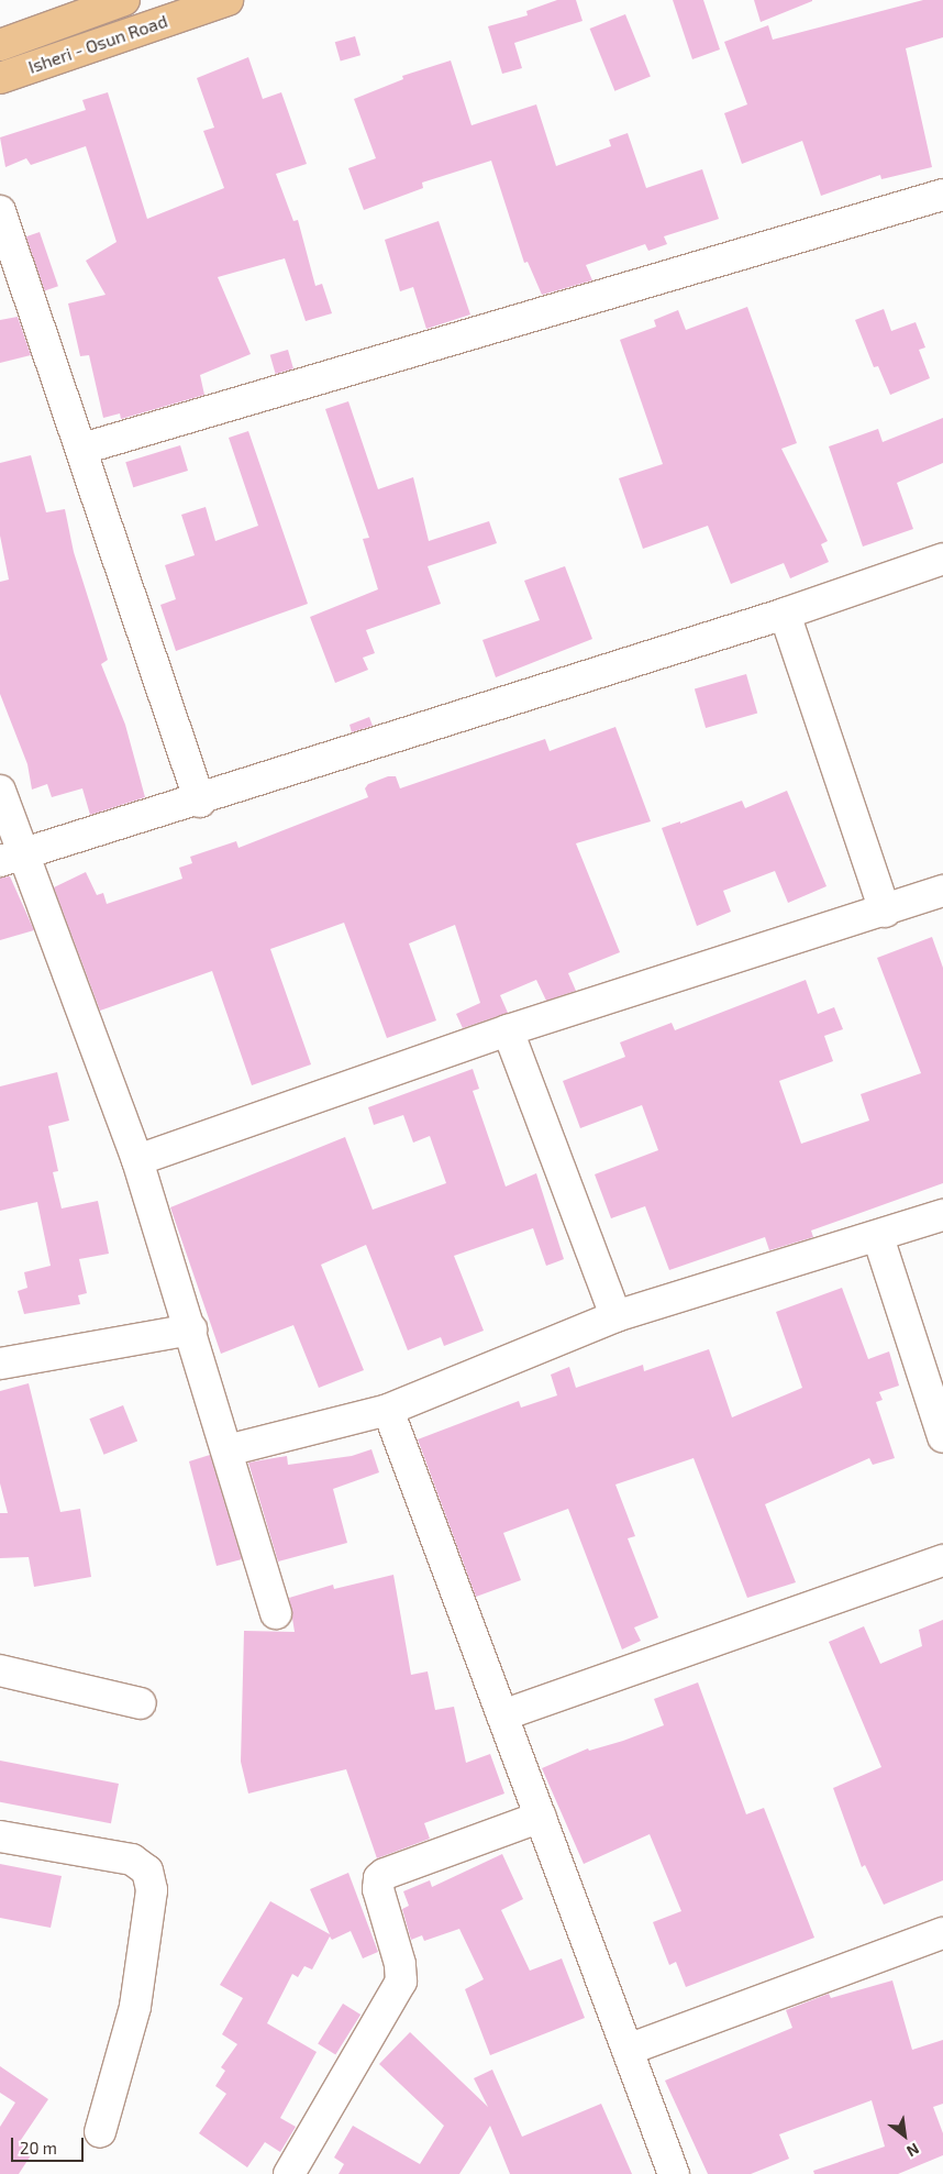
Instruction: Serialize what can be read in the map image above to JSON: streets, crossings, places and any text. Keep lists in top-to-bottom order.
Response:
{
  "streets": {
    "main road": ["Isheri - Osun Road"]
  },
  "scale_bar": "20 m",
  "north": "bottom right"
}
